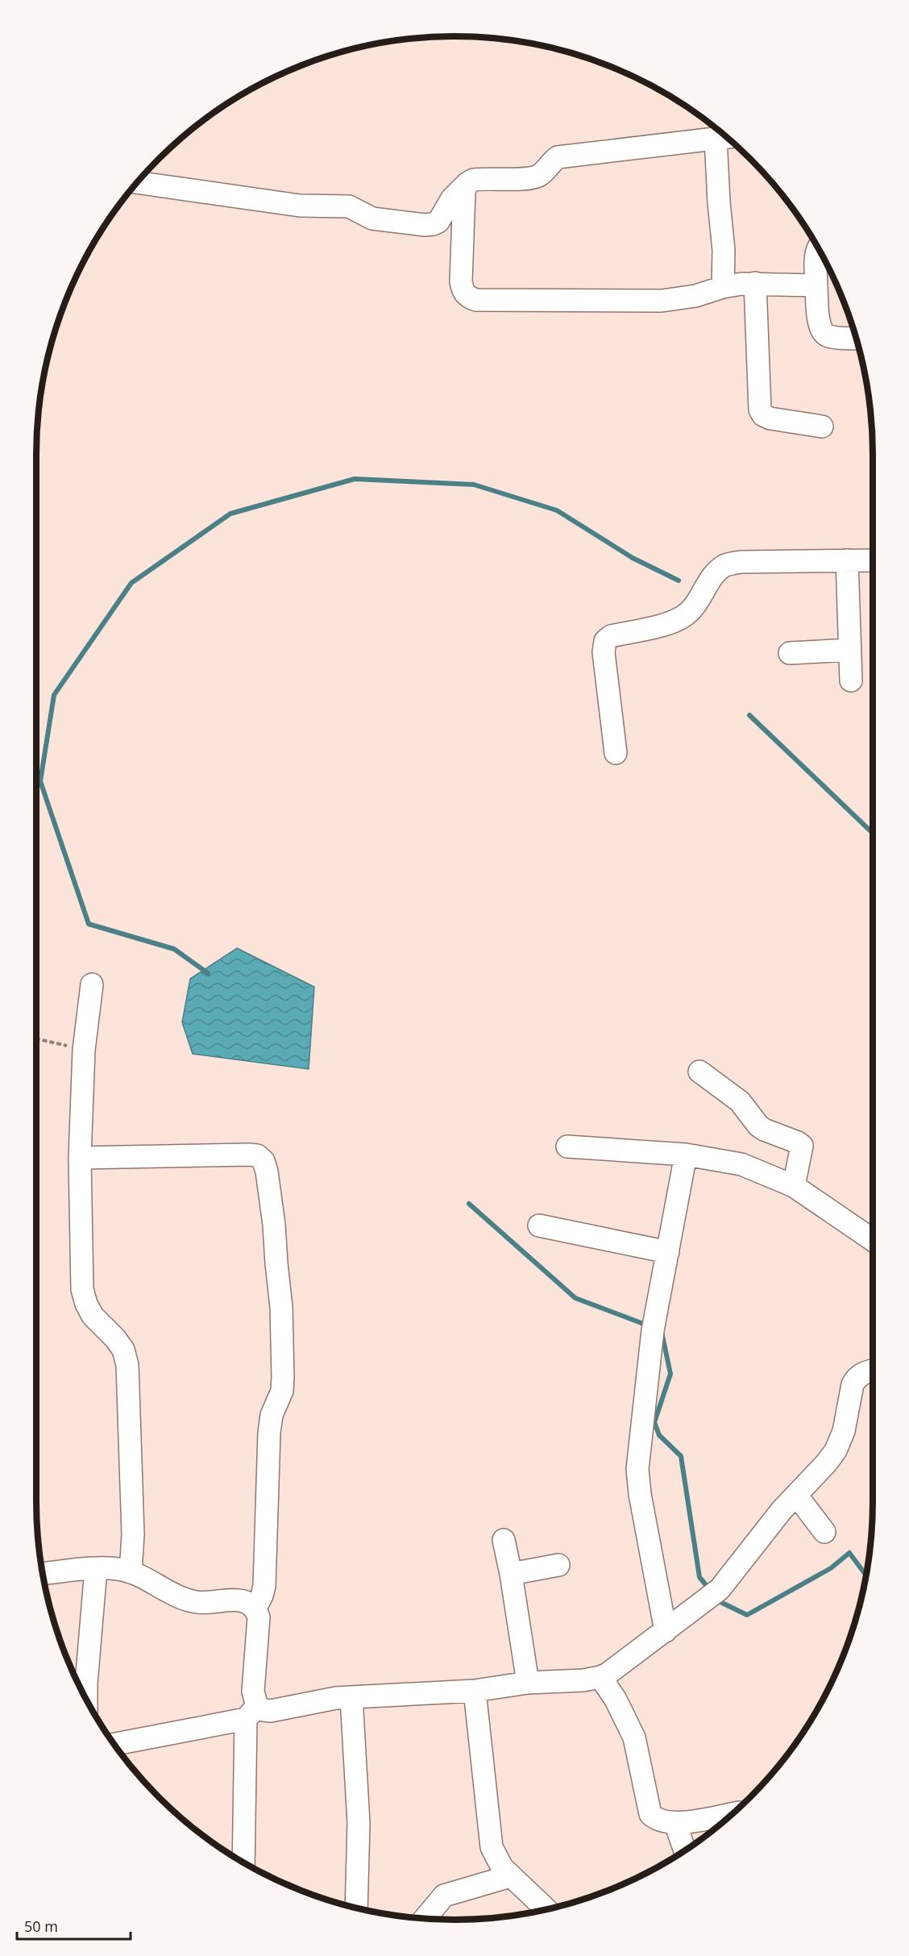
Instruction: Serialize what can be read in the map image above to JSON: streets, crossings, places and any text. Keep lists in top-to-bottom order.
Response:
{
  "scale_bar": "50 m"
}
